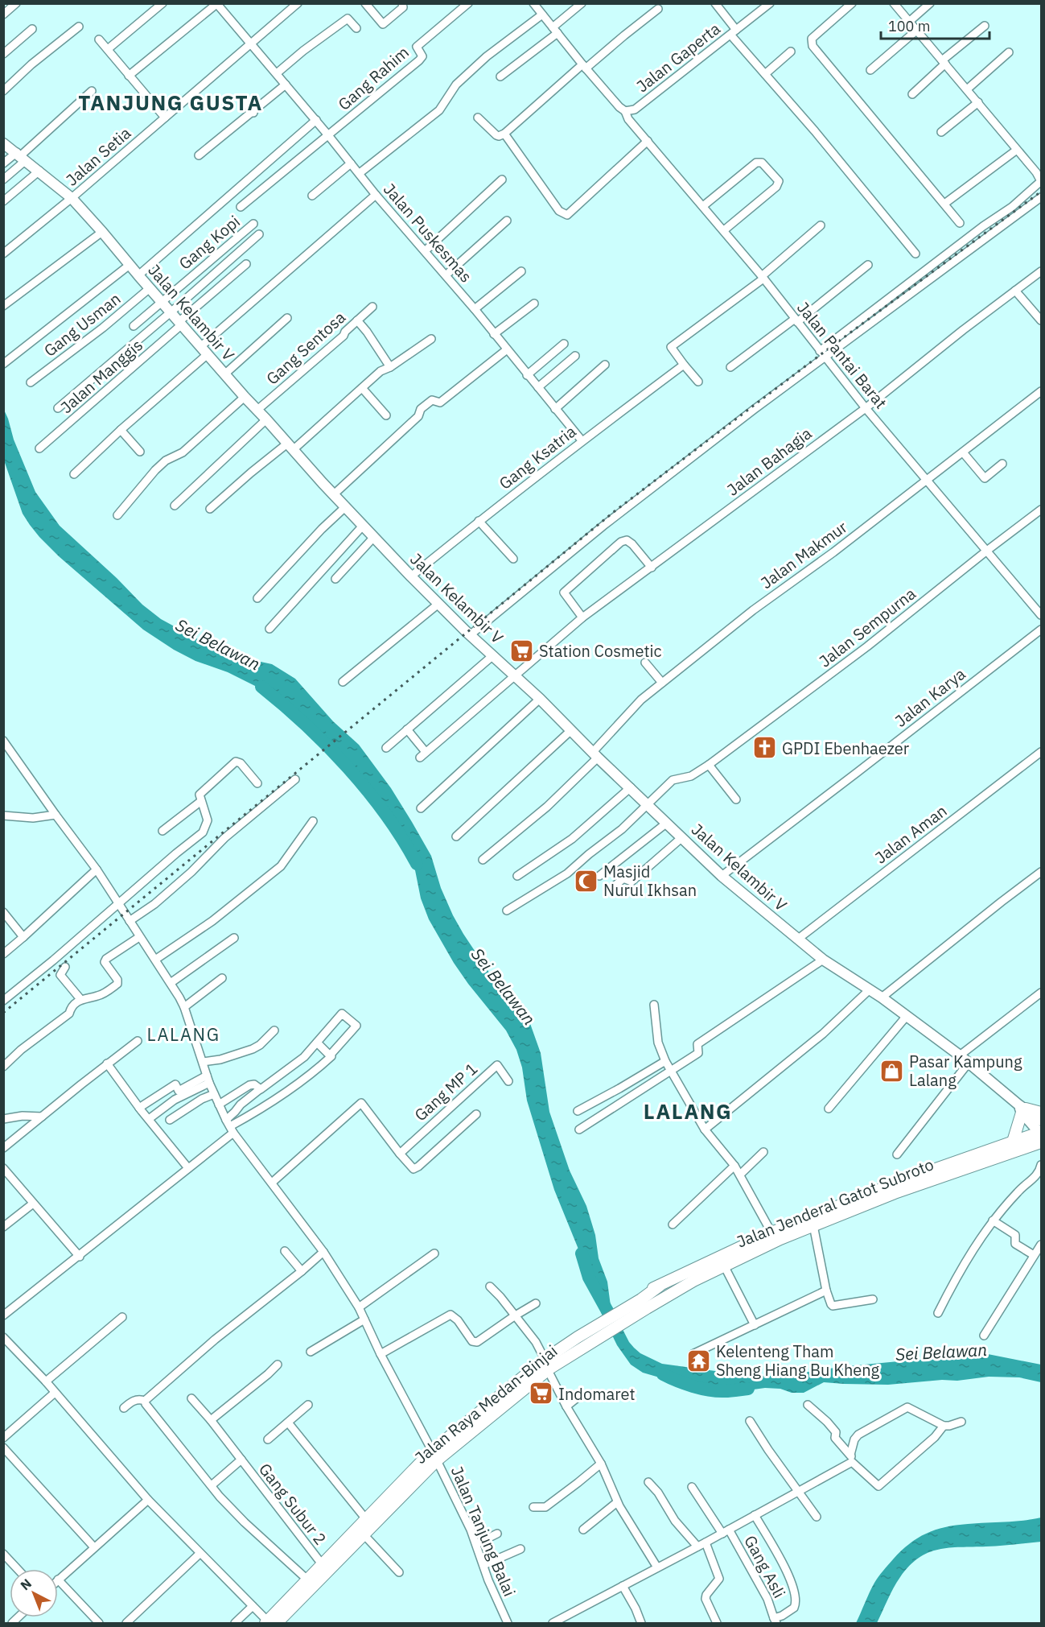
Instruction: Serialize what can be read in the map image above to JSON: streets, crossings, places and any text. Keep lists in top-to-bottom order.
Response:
{
  "streets": {
    "highway": ["Jalan Jenderal Gatot Subroto", "Jalan Raya Medan-Binjai"],
    "main road": ["Jalan Kelambir V"],
    "street": [
      "Jalan Gaperta",
      "Gang Rahim",
      "Jalan Setia",
      "Jalan Puskesmas",
      "Gang Kopi",
      "Gang Usman",
      "Gang Sentosa",
      "Jalan Pantai Barat",
      "Jalan Manggis",
      "Gang Ksatria",
      "Jalan Bahagia",
      "Jalan Makmur",
      "Jalan Sempurna",
      "Jalan Karya",
      "Jalan Aman",
      "Gang MP 1",
      "Gang Subur 2",
      "Jalan Tanjung Balai",
      "Gang Asli"
    ]
  },
  "crossings": [
    ["Jalan Gaperta", "Jalan Pantai Barat"],
    ["Gang Rahim", "Jalan Puskesmas"],
    ["Jalan Setia", "Jalan Puskesmas"],
    ["Jalan Setia", "Jalan Kelambir V"],
    ["Jalan Puskesmas", "Gang Ksatria"],
    ["Gang Kopi", "Jalan Kelambir V"],
    ["Jalan Kelambir V", "Gang Usman"],
    ["Jalan Kelambir V", "Gang Sentosa"],
    ["Jalan Kelambir V", "Jalan Manggis"],
    ["Jalan Kelambir V", "Gang Ksatria"],
    ["Jalan Kelambir V", "Jalan Bahagia"],
    ["Jalan Kelambir V", "Jalan Makmur"],
    ["Jalan Kelambir V", "Jalan Sempurna"],
    ["Jalan Kelambir V", "Jalan Karya"],
    ["Jalan Kelambir V", "Jalan Aman"],
    ["Jalan Kelambir V", "Jalan Jenderal Gatot Subroto"],
    ["Jalan Pantai Barat", "Jalan Bahagia"],
    ["Jalan Pantai Barat", "Jalan Makmur"],
    ["Jalan Pantai Barat", "Jalan Sempurna"],
    ["Jalan Jenderal Gatot Subroto", "Jalan Raya Medan-Binjai"],
    ["Jalan Raya Medan-Binjai", "Gang Subur 2"],
    ["Jalan Raya Medan-Binjai", "Jalan Tanjung Balai"]
  ],
  "districts": ["TANJUNG GUSTA", "LALANG", "LALANG"],
  "water": ["Sei Belawan"],
  "places": {
    "supermarket": ["Station Cosmetic", "Indomaret"],
    "church": ["GPDI Ebenhaezer"],
    "mosque": ["Masjid Nurul Ikhsan"],
    "shop": ["Pasar Kampung Lalang"],
    "temple": ["Kelenteng Tham Sheng Hiang Bu Kheng"]
  },
  "scale_bar": "100 m",
  "north": "top left"
}
